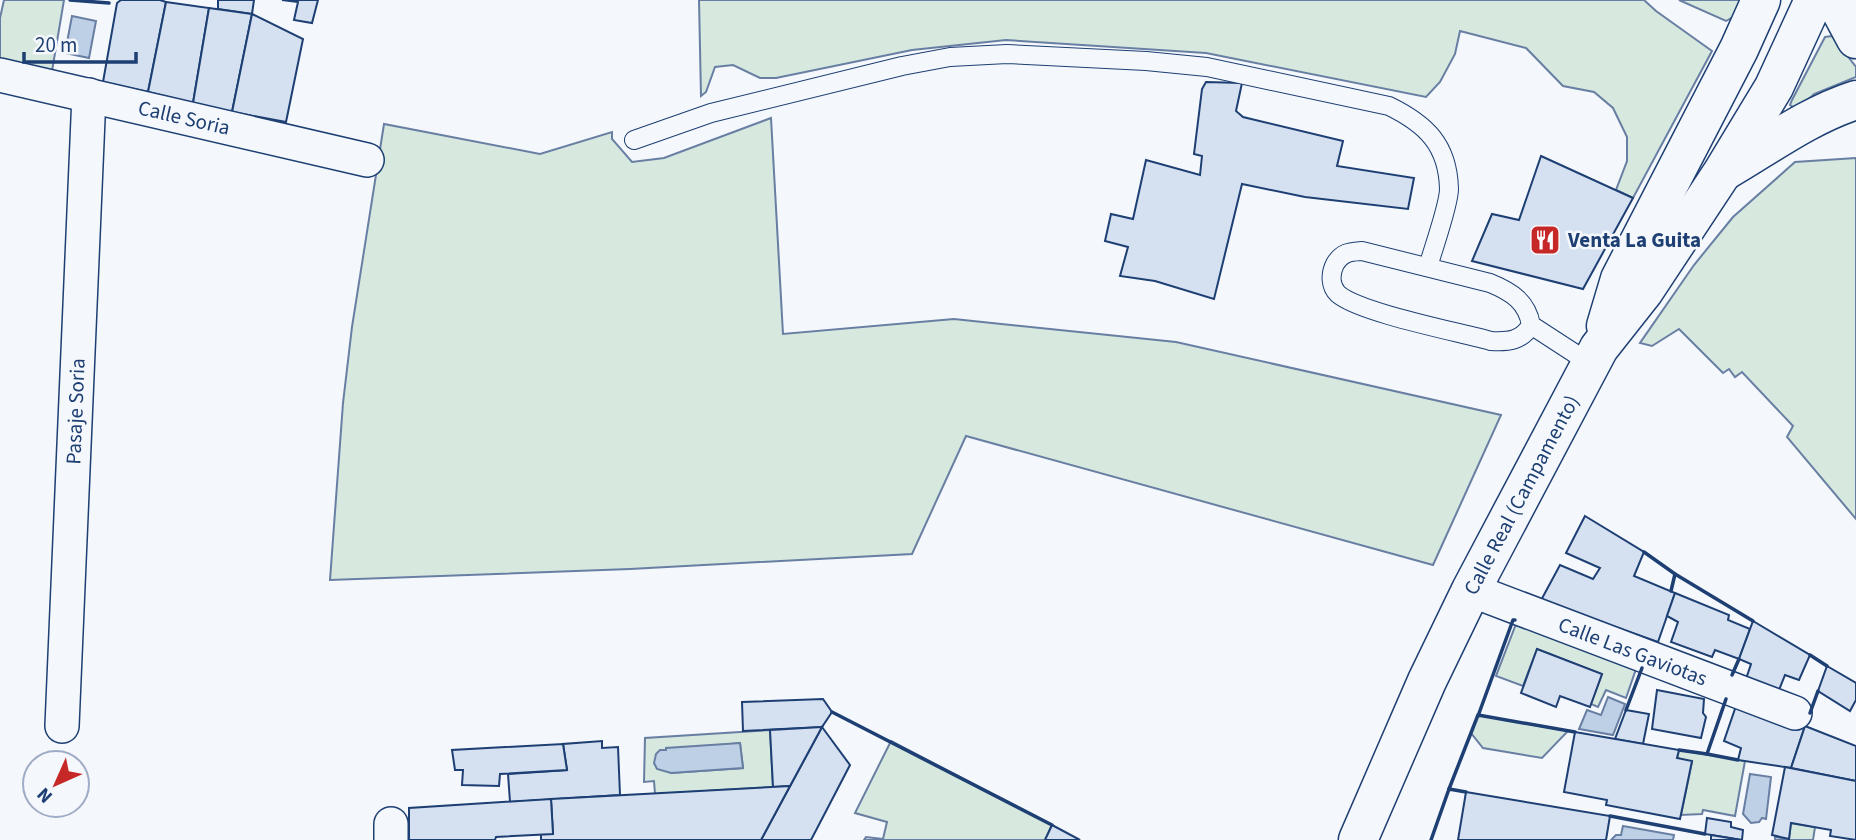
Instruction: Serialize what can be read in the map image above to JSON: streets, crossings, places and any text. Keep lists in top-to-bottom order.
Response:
{
  "streets": {
    "highway": ["Calle Real (Campamento)"],
    "street": ["Calle Soria", "Pasaje Soria", "Calle Las Gaviotas"]
  },
  "crossings": [
    ["Calle Soria", "Pasaje Soria"],
    ["Calle Real (Campamento)", "Calle Las Gaviotas"]
  ],
  "places": {
    "restaurant": ["Venta La Guita"]
  },
  "scale_bar": "20 m",
  "north": "bottom left"
}
